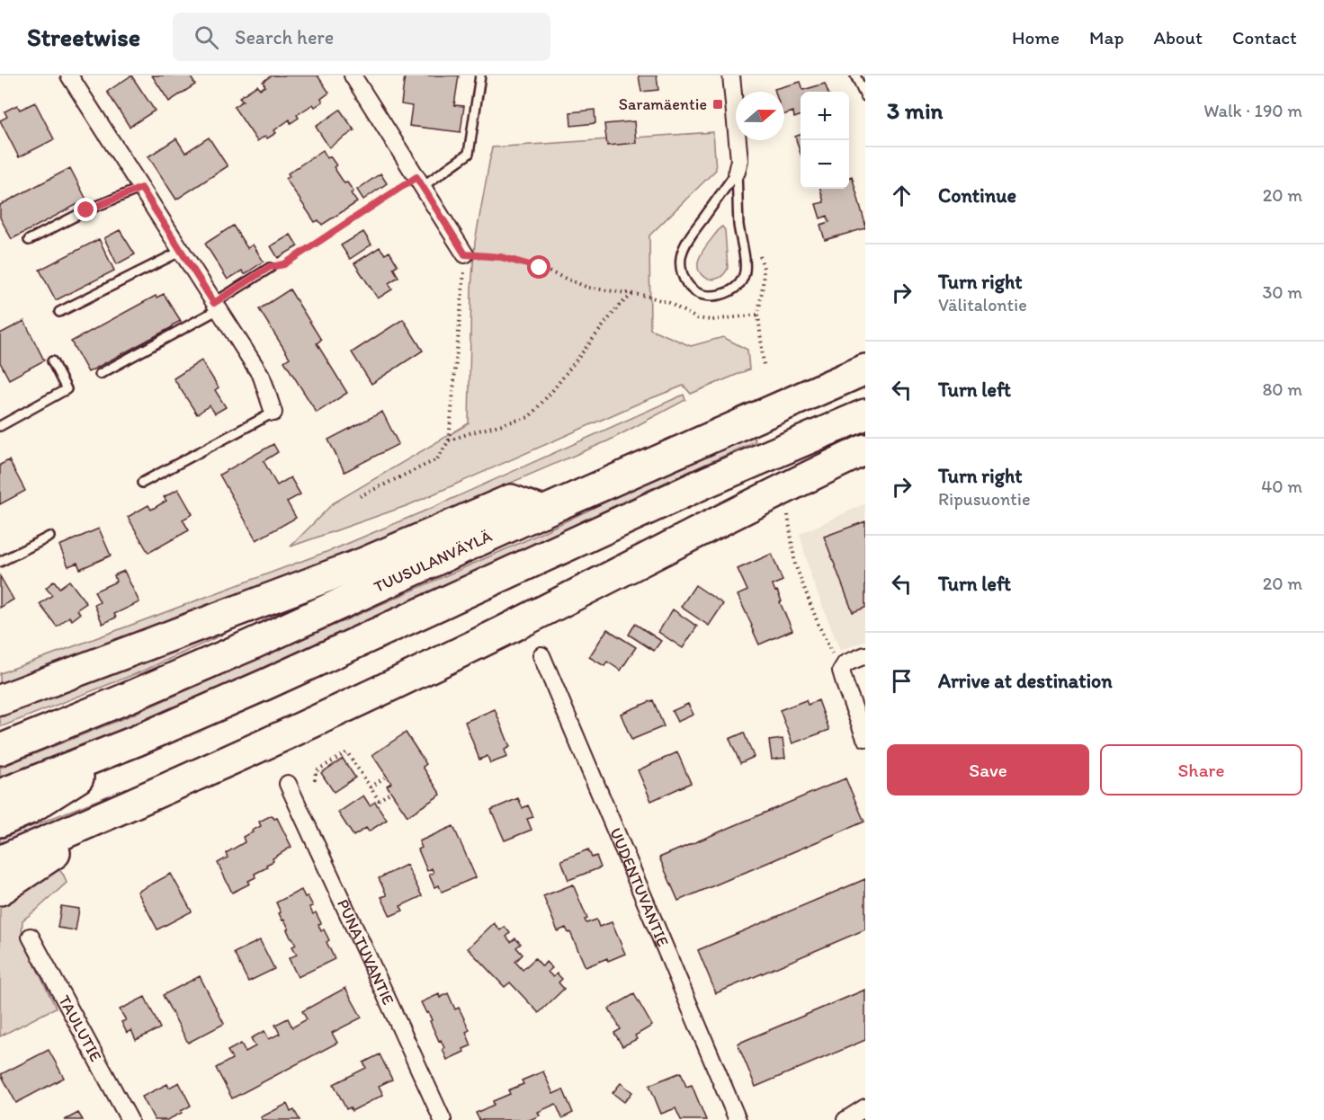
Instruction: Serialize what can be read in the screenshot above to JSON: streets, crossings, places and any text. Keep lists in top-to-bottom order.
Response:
{
  "streets": {
    "highway": ["TUUSULANVÄYLÄ"],
    "street": ["UUDENTUVANTIE", "PUNATUVANTIE", "TAULUTIE"]
  },
  "places": {
    "transit": ["Saramäentie"]
  },
  "north": "right",
  "page": {
    "header": "Streetwise",
    "search": "Search here",
    "nav": [
      "Home",
      "Map",
      "About",
      "Contact"
    ],
    "heading": ["3 min", "Walk · 190 m"],
    "map_buttons": ["+", "−"],
    "list": [
      ["Continue", "20 m"],
      ["Turn right", "Välitalontie", "30 m"],
      ["Turn left", "80 m"],
      ["Turn right", "Ripusuontie", "40 m"],
      ["Turn left", "20 m"],
      "Arrive at destination"
    ],
    "buttons": ["Save", "Share"]
  }
}
